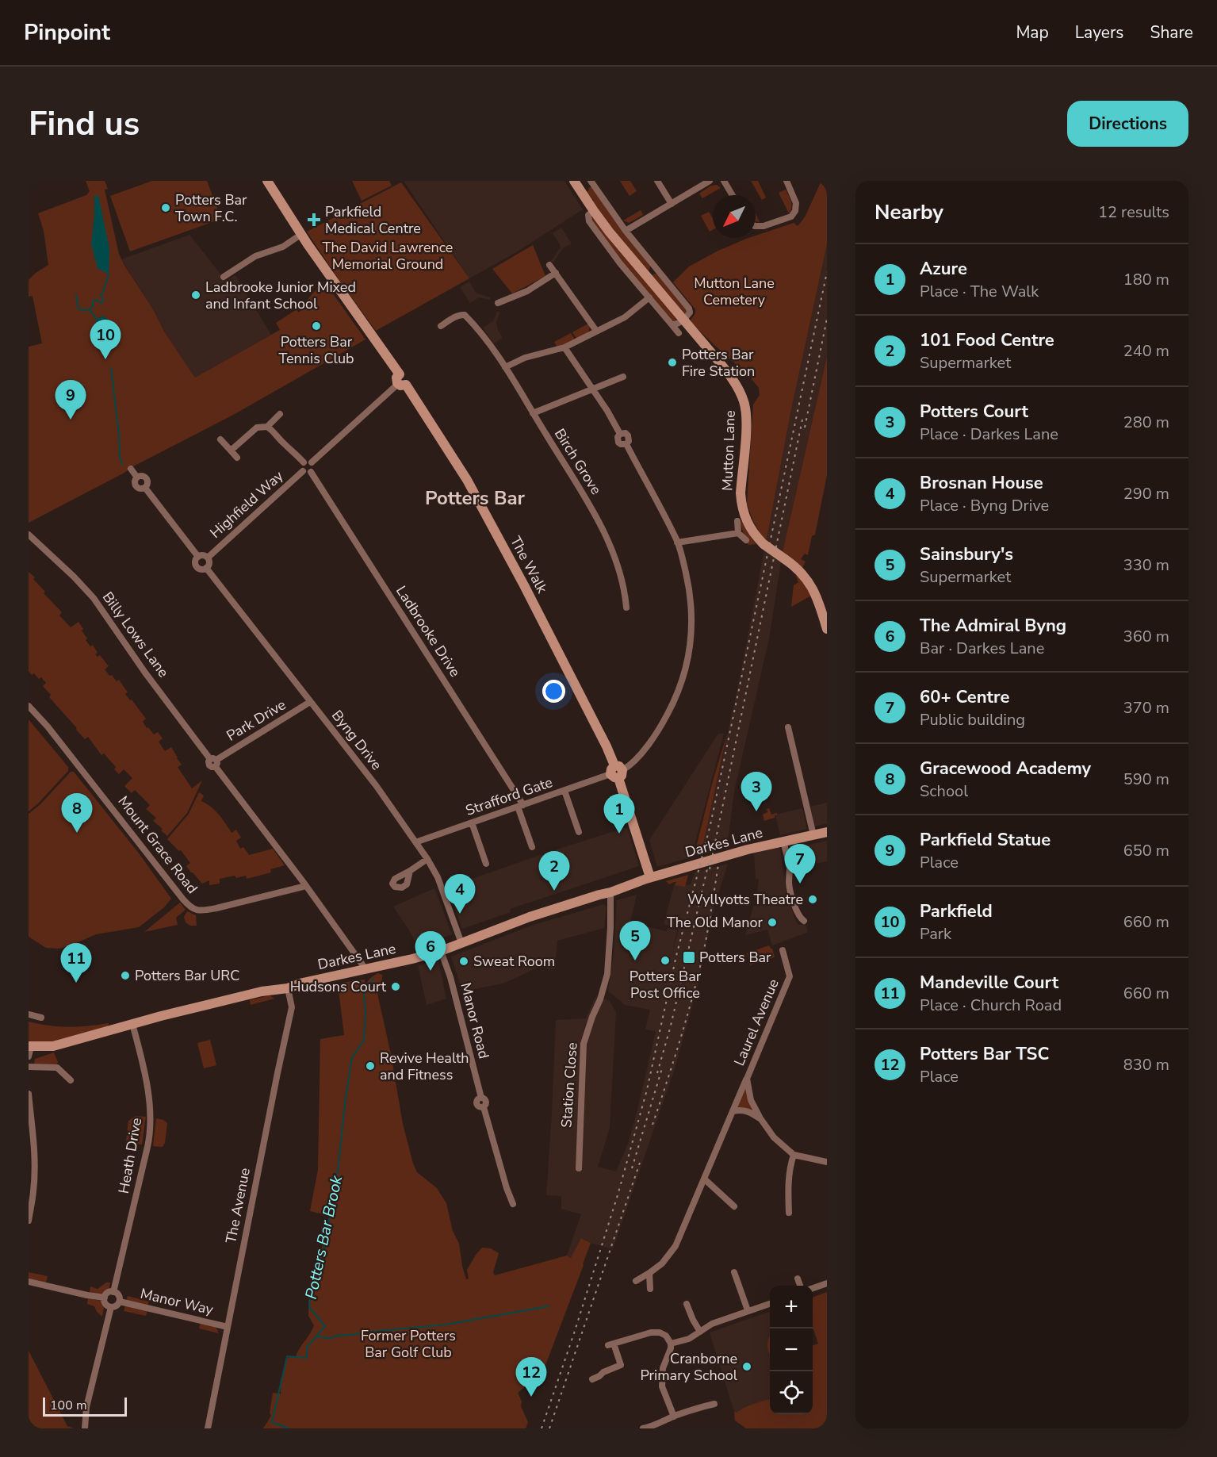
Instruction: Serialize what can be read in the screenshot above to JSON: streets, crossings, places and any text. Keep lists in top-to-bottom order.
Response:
{
  "streets": {
    "street": [
      "Mutton Lane",
      "Birch Grove",
      "Highfield Way",
      "The Walk",
      "Ladbrooke Drive",
      "Billy Lows Lane",
      "Park Drive",
      "Byng Drive",
      "Strafford Gate",
      "Darkes Lane",
      "Mount Grace Road",
      "Manor Road",
      "Laurel Avenue",
      "Station Close",
      "Heath Drive",
      "The Avenue",
      "Manor Way"
    ]
  },
  "crossings": [
    ["Highfield Way", "Ladbrooke Drive"],
    ["Highfield Way", "Byng Drive"],
    ["The Walk", "Strafford Gate"],
    ["The Walk", "Darkes Lane"],
    ["Ladbrooke Drive", "Strafford Gate"],
    ["Billy Lows Lane", "Park Drive"],
    ["Billy Lows Lane", "Darkes Lane"],
    ["Billy Lows Lane", "Mount Grace Road"],
    ["Park Drive", "Byng Drive"],
    ["Byng Drive", "Strafford Gate"],
    ["Byng Drive", "Darkes Lane"],
    ["Darkes Lane", "Manor Road"],
    ["Darkes Lane", "Station Close"],
    ["Darkes Lane", "Heath Drive"],
    ["Darkes Lane", "The Avenue"],
    ["Heath Drive", "Manor Way"],
    ["The Avenue", "Manor Way"]
  ],
  "districts": ["Potters Bar"],
  "water": ["Potters Bar Brook"],
  "parks": ["The David Lawrence Memorial Ground", "Mutton Lane Cemetery", "Former Potters Bar Golf Club"],
  "places": {
    "other": [
      "Potters Bar Town F.C.",
      "Ladbrooke Junior Mixed and Infant School",
      "Potters Bar Tennis Club",
      "Potters Bar Fire Station",
      "Wyllyotts Theatre",
      "The Old Manor",
      "Potters Bar Post Office",
      "Sweat Room",
      "Potters Bar URC",
      "Hudsons Court",
      "Revive Health and Fitness",
      "Cranborne Primary School"
    ],
    "health": ["Parkfield Medical Centre"],
    "transit": ["Potters Bar"]
  },
  "scale_bar": "100 m",
  "north": "bottom left",
  "page": {
    "header": "Pinpoint",
    "nav": ["Map", "Layers", "Share"],
    "buttons": "Directions",
    "title": "Find us",
    "heading": ["Nearby", "12 results"],
    "list": [
      {
        "mark": "1",
        "name": "Azure",
        "note": "Place · The Walk",
        "value": "180 m"
      },
      {
        "mark": "2",
        "name": "101 Food Centre",
        "note": "Supermarket",
        "value": "240 m"
      },
      {
        "mark": "3",
        "name": "Potters Court",
        "note": "Place · Darkes Lane",
        "value": "280 m"
      },
      {
        "mark": "4",
        "name": "Brosnan House",
        "note": "Place · Byng Drive",
        "value": "290 m"
      },
      {
        "mark": "5",
        "name": "Sainsbury's",
        "note": "Supermarket",
        "value": "330 m"
      },
      {
        "mark": "6",
        "name": "The Admiral Byng",
        "note": "Bar · Darkes Lane",
        "value": "360 m"
      },
      {
        "mark": "7",
        "name": "60+ Centre",
        "note": "Public building",
        "value": "370 m"
      },
      {
        "mark": "8",
        "name": "Gracewood Academy",
        "note": "School",
        "value": "590 m"
      },
      {
        "mark": "9",
        "name": "Parkfield Statue",
        "note": "Place",
        "value": "650 m"
      },
      {
        "mark": "10",
        "name": "Parkfield",
        "note": "Park",
        "value": "660 m"
      },
      {
        "mark": "11",
        "name": "Mandeville Court",
        "note": "Place · Church Road",
        "value": "660 m"
      },
      {
        "mark": "12",
        "name": "Potters Bar TSC",
        "note": "Place",
        "value": "830 m"
      }
    ],
    "pins": [
      "10",
      "9",
      "3",
      "8",
      "1",
      "7",
      "2",
      "4",
      "5",
      "6",
      "11",
      "12"
    ],
    "map_buttons": ["+", "−"],
    "scale": "100 m"
  }
}
